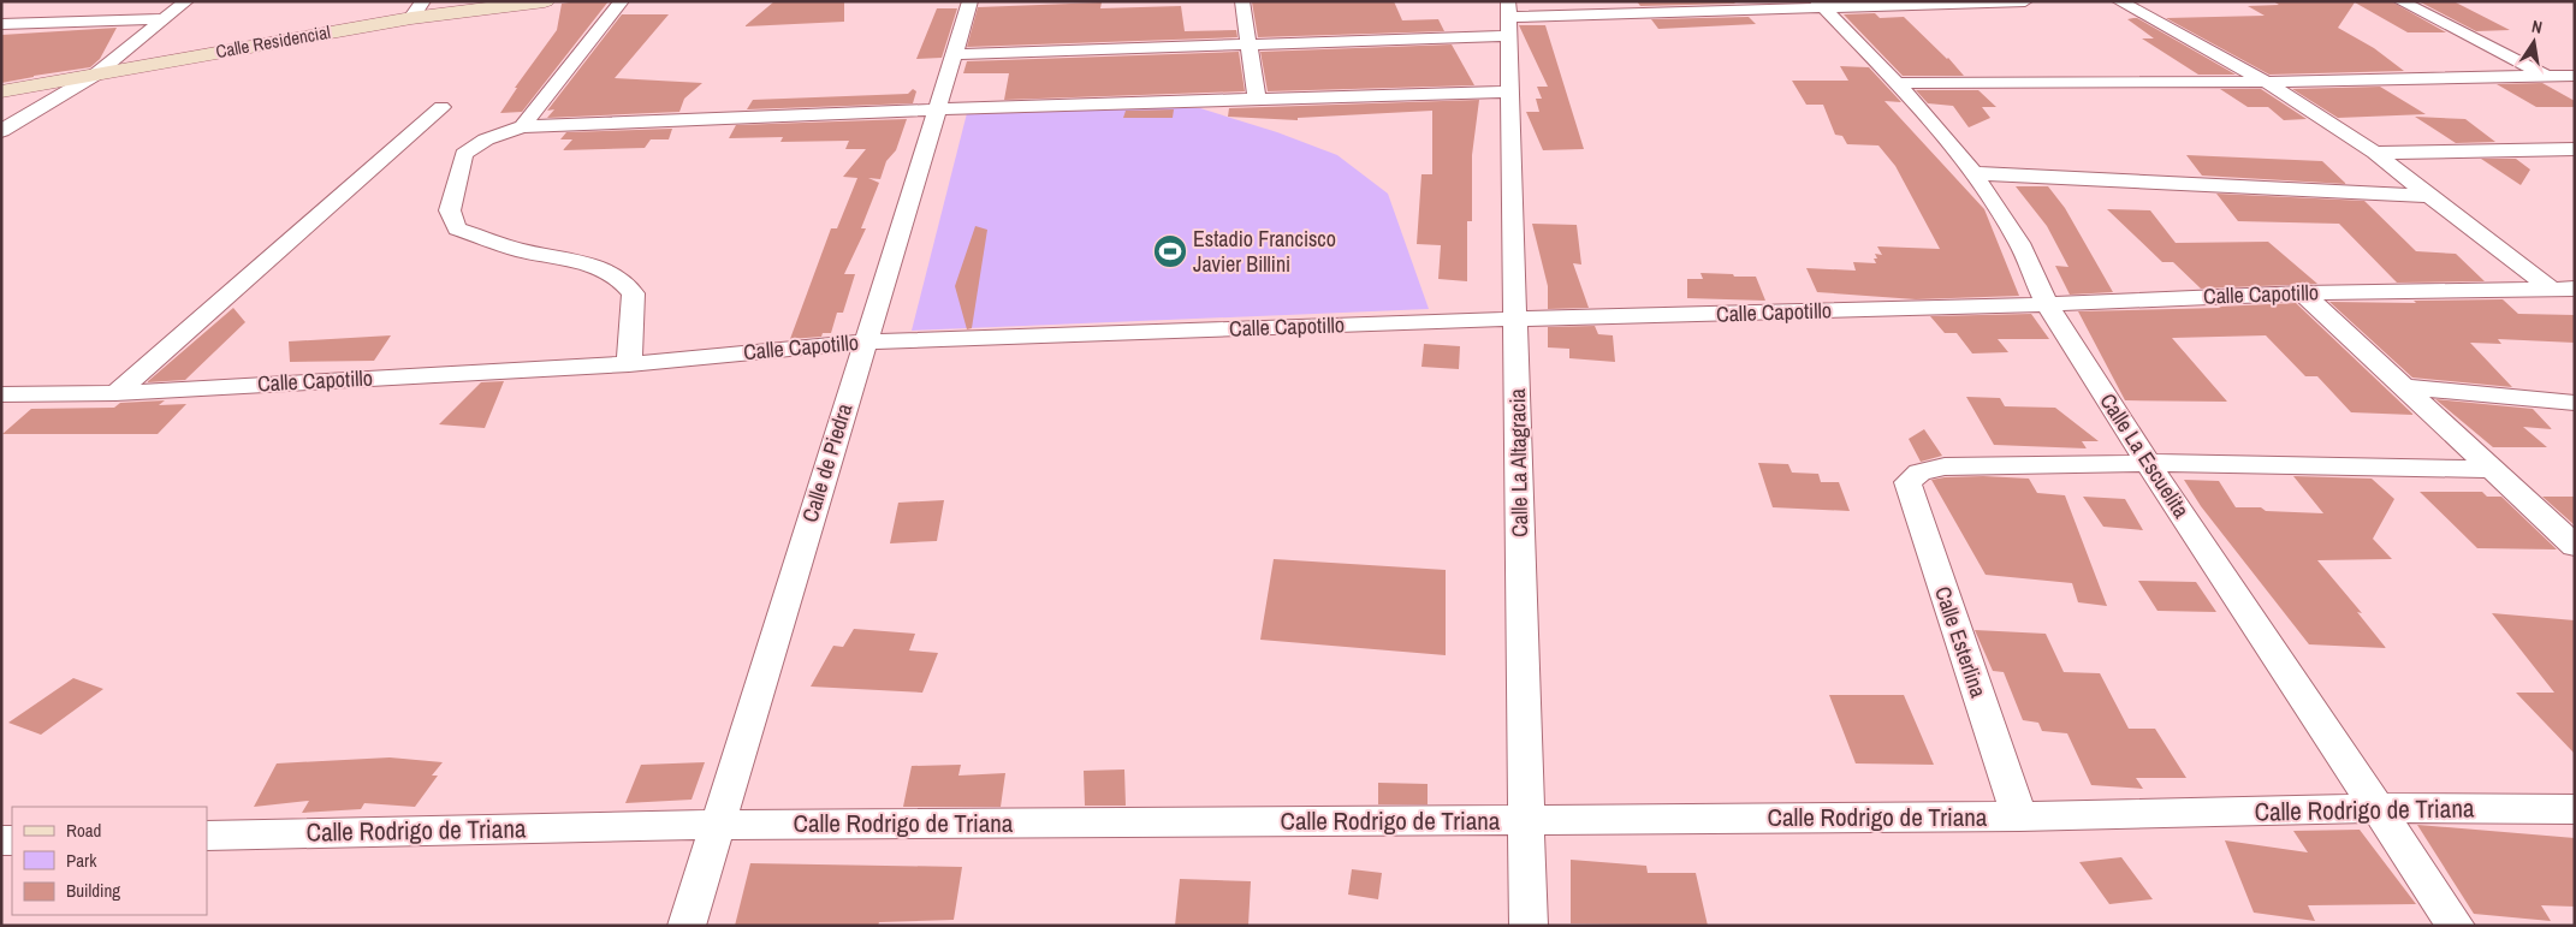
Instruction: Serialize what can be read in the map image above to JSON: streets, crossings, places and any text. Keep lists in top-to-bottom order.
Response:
{
  "streets": {
    "main road": ["Calle Residencial"],
    "street": [
      "Calle Capotillo",
      "Calle La Escuelita",
      "Calle de Piedra",
      "Calle La Altagracia",
      "Calle Esterlina",
      "Calle Rodrigo de Triana"
    ]
  },
  "crossings": [
    ["Calle Capotillo", "Calle La Escuelita"],
    ["Calle Capotillo", "Calle de Piedra"],
    ["Calle Capotillo", "Calle La Altagracia"],
    ["Calle La Escuelita", "Calle Esterlina"],
    ["Calle La Escuelita", "Calle Rodrigo de Triana"],
    ["Calle de Piedra", "Calle Rodrigo de Triana"],
    ["Calle La Altagracia", "Calle Rodrigo de Triana"],
    ["Calle Esterlina", "Calle Rodrigo de Triana"]
  ],
  "places": {
    "sports": ["Estadio Francisco Javier Billini"]
  },
  "legend": ["Road", "Park", "Building"],
  "north": "top"
}
